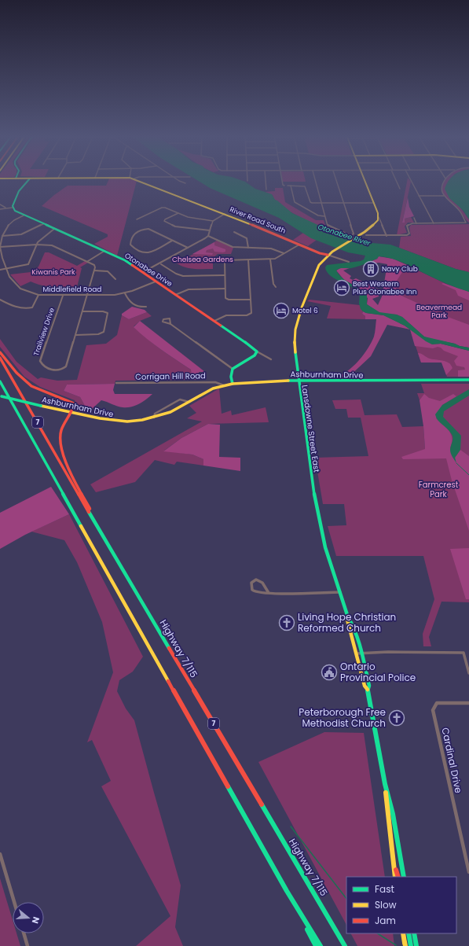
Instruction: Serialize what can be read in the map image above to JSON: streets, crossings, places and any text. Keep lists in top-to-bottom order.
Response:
{
  "streets": {
    "main road": [
      "River Road South",
      "Otonabee Drive",
      "Ashburnham Drive",
      "7",
      "Lansdowne Street East",
      "Highway 7/115"
    ],
    "street": [
      "Middlefield Road",
      "Trailview Drive",
      "Corrigan Hill Road",
      "Cardinal Drive"
    ]
  },
  "crossings": [
    ["River Road South", "Lansdowne Street East"],
    ["Otonabee Drive", "Middlefield Road"],
    ["Middlefield Road", "Trailview Drive"],
    ["Ashburnham Drive", "Corrigan Hill Road"],
    ["Ashburnham Drive", "Lansdowne Street East"]
  ],
  "water": ["Otonabee River"],
  "parks": [
    "Chelsea Gardens",
    "Kiwanis Park",
    "Beavermead Park",
    "Farmcrest Park"
  ],
  "places": {
    "building": ["Navy Club"],
    "hotel": ["Best Western Plus Otonabee Inn", "Motel 6"],
    "church": ["Living Hope Christian Reformed Church", "Peterborough Free Methodist Church"],
    "public building": ["Ontario Provincial Police"]
  },
  "legend": ["Fast", "Slow", "Jam"],
  "north": "right"
}
